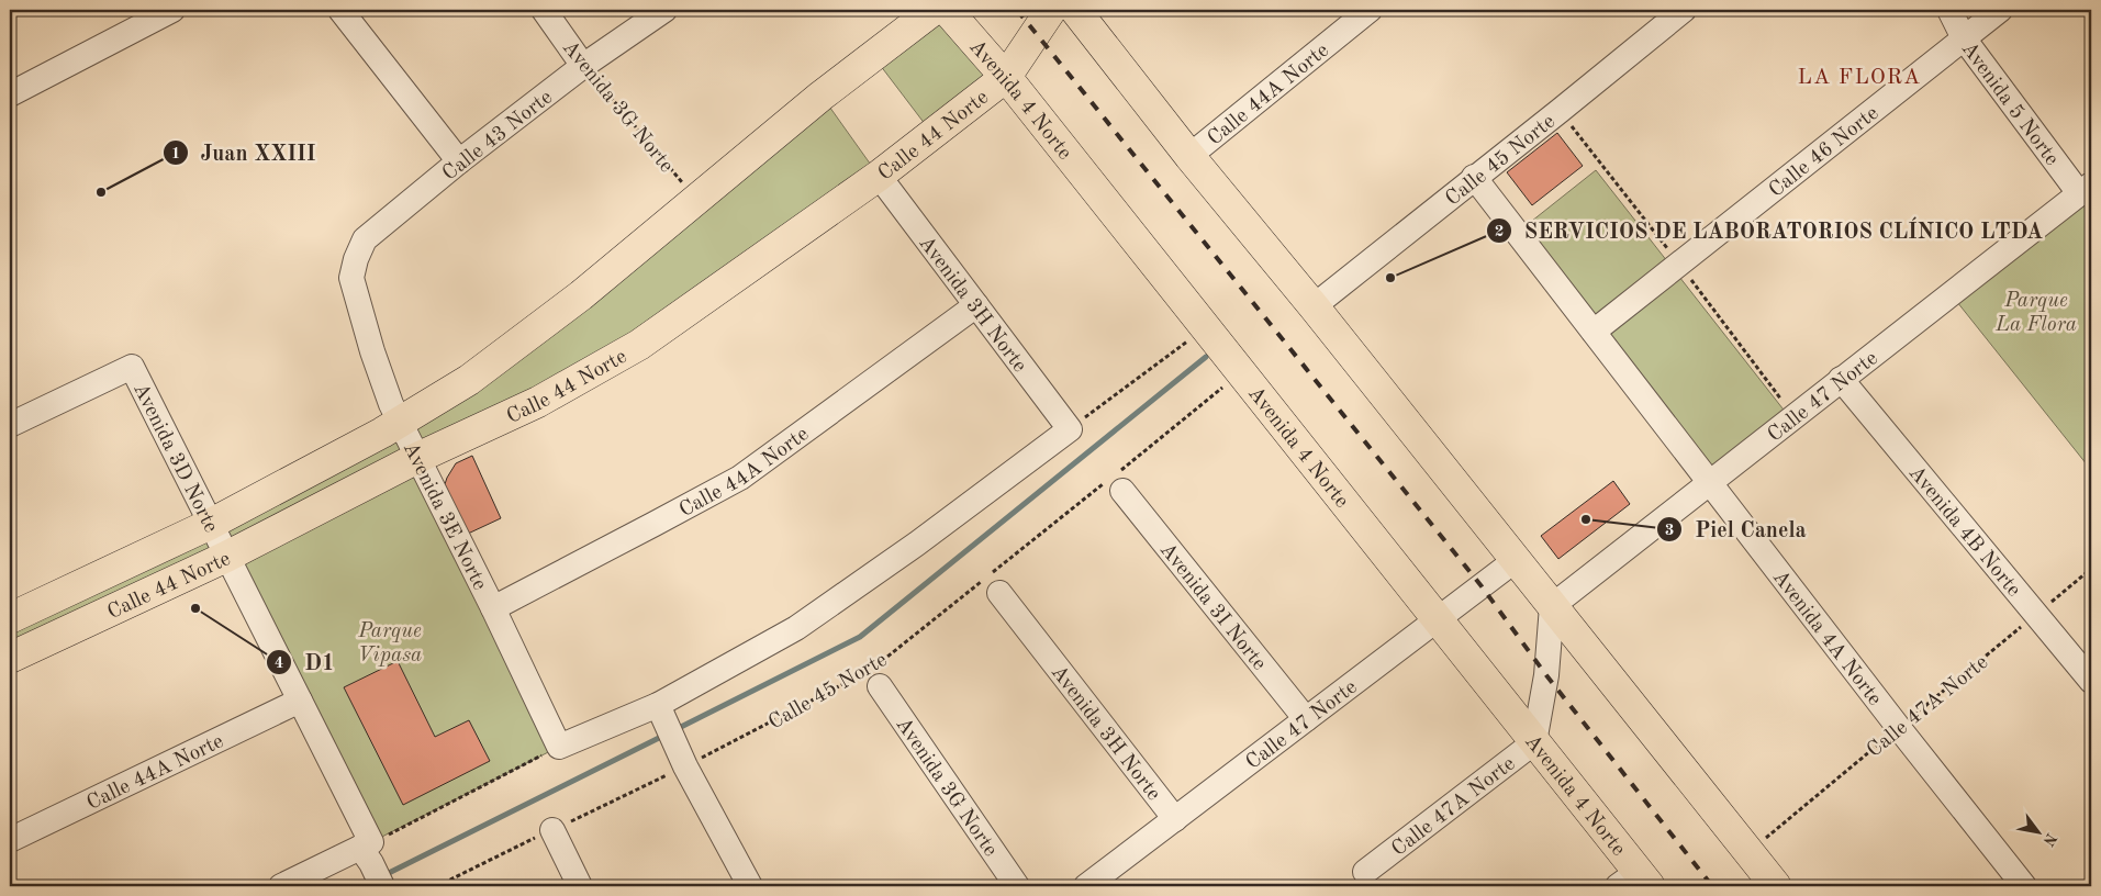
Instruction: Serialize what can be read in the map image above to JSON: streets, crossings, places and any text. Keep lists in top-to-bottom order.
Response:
{
  "streets": {
    "main road": ["Avenida 4 Norte", "Calle 44 Norte"],
    "street": [
      "Calle 44A Norte",
      "Avenida 5 Norte",
      "Avenida 3G Norte",
      "Calle 43 Norte",
      "Calle 46 Norte",
      "Calle 45 Norte",
      "Avenida 3H Norte",
      "Calle 47 Norte",
      "Avenida 3D Norte",
      "Avenida 3E Norte",
      "Avenida 4B Norte",
      "Avenida 3I Norte",
      "Avenida 4A Norte",
      "Calle 47A Norte"
    ]
  },
  "crossings": [
    ["Calle 44A Norte", "Avenida 3H Norte"],
    ["Calle 44A Norte", "Avenida 3D Norte"],
    ["Calle 44A Norte", "Avenida 3E Norte"],
    ["Avenida 4 Norte", "Calle 44 Norte"],
    ["Avenida 4 Norte", "Calle 47 Norte"],
    ["Avenida 4 Norte", "Calle 47A Norte"],
    ["Avenida 5 Norte", "Calle 46 Norte"],
    ["Avenida 5 Norte", "Calle 47 Norte"],
    ["Avenida 3G Norte", "Calle 43 Norte"],
    ["Avenida 3G Norte", "Calle 44 Norte"],
    ["Avenida 3G Norte", "Calle 45 Norte"],
    ["Calle 43 Norte", "Avenida 3E Norte"],
    ["Calle 44 Norte", "Avenida 3H Norte"],
    ["Calle 44 Norte", "Avenida 3D Norte"],
    ["Calle 44 Norte", "Avenida 3E Norte"],
    ["Calle 46 Norte", "Avenida 4A Norte"],
    ["Calle 45 Norte", "Avenida 3H Norte"],
    ["Calle 45 Norte", "Avenida 3I Norte"],
    ["Calle 45 Norte", "Avenida 4A Norte"],
    ["Avenida 3H Norte", "Calle 47 Norte"],
    ["Calle 47 Norte", "Avenida 4B Norte"],
    ["Calle 47 Norte", "Avenida 3I Norte"],
    ["Calle 47 Norte", "Avenida 4A Norte"],
    ["Calle 47 Norte", "Calle 47A Norte"],
    ["Avenida 4B Norte", "Calle 47A Norte"],
    ["Avenida 4A Norte", "Calle 47A Norte"]
  ],
  "districts": ["LA FLORA"],
  "parks": ["Parque La Flora", "Parque Vipasa"],
  "places": [
    "Juan XXIII",
    "SERVICIOS DE LABORATORIOS CLÍNICO LTDA",
    "Piel Canela",
    "D1"
  ],
  "north": "bottom right"
}
